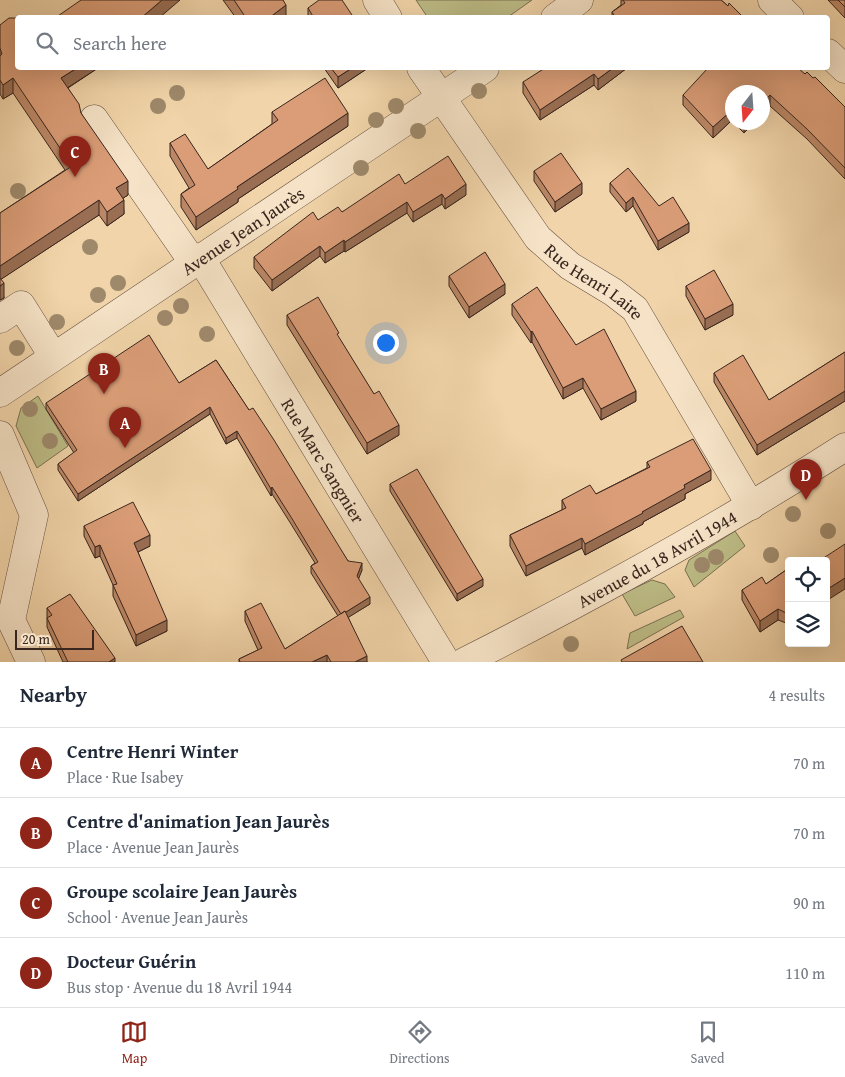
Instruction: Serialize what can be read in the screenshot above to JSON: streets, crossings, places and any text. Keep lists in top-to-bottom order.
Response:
{
  "streets": {
    "street": [
      "Avenue Jean Jaurès",
      "Rue Henri Laire",
      "Rue Marc Sangnier",
      "Avenue du 18 Avril 1944"
    ]
  },
  "crossings": [
    ["Avenue Jean Jaurès", "Rue Henri Laire"],
    ["Avenue Jean Jaurès", "Rue Marc Sangnier"],
    ["Rue Henri Laire", "Avenue du 18 Avril 1944"]
  ],
  "scale_bar": "20 m",
  "north": "bottom",
  "page": {
    "search": "Search here",
    "pins": [
      "C",
      "B",
      "A",
      "D"
    ],
    "scale": "20 m",
    "heading": ["Nearby", "4 results"],
    "list": [
      {
        "mark": "A",
        "name": "Centre Henri Winter",
        "note": "Place · Rue Isabey",
        "value": "70 m"
      },
      {
        "mark": "B",
        "name": "Centre d'animation Jean Jaurès",
        "note": "Place · Avenue Jean Jaurès",
        "value": "70 m"
      },
      {
        "mark": "C",
        "name": "Groupe scolaire Jean Jaurès",
        "note": "School · Avenue Jean Jaurès",
        "value": "90 m"
      },
      {
        "mark": "D",
        "name": "Docteur Guérin",
        "note": "Bus stop · Avenue du 18 Avril 1944",
        "value": "110 m"
      }
    ],
    "nav": ["Map", "Directions", "Saved"]
  }
}
